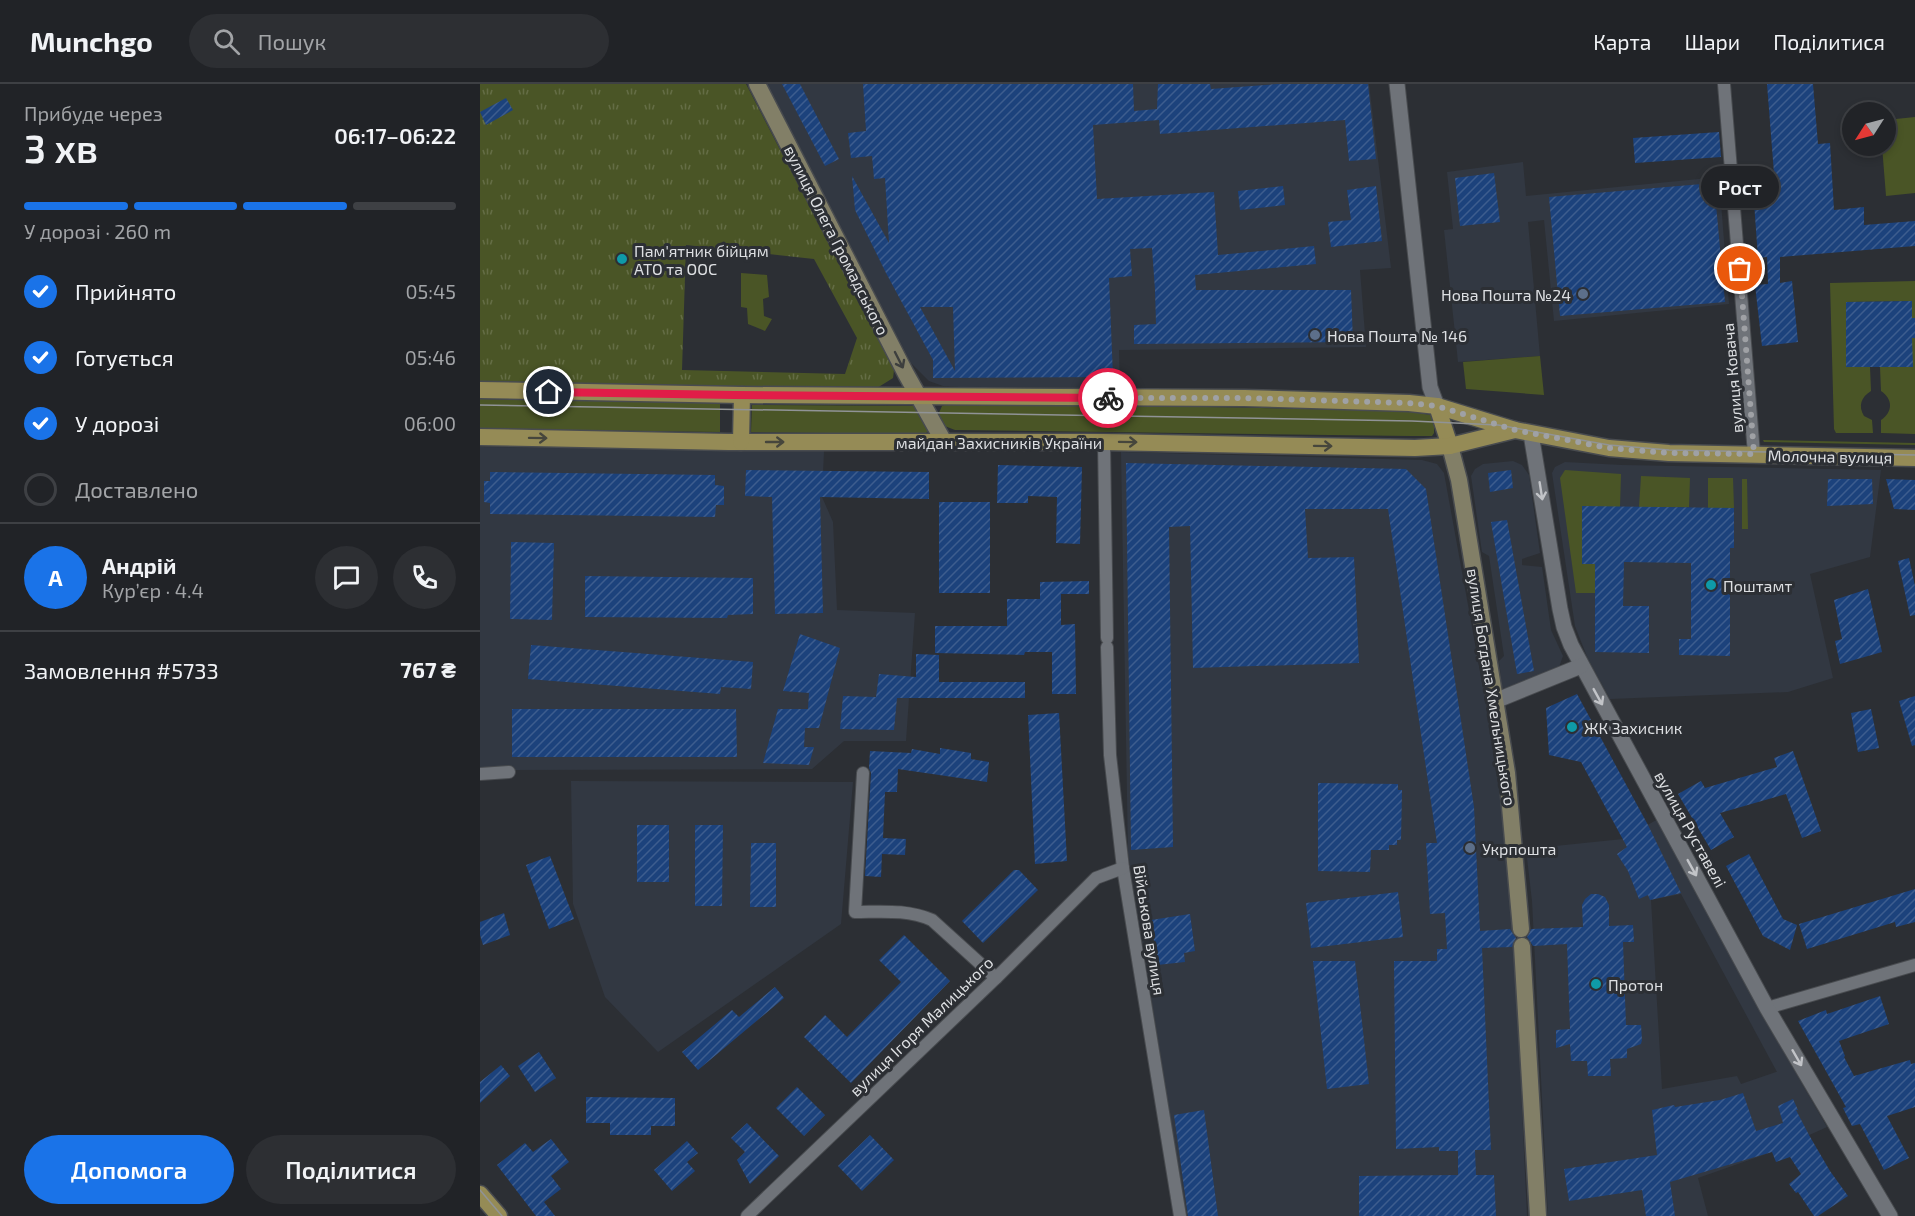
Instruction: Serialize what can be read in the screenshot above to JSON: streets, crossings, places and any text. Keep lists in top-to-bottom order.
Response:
{
  "streets": {
    "main road": [
      "вулиця Олега Громадського",
      "майдан Захисників України",
      "Молочна вулиця",
      "вулиця Богдана Хмельницького"
    ],
    "street": [
      "вулиця Ковача",
      "вулиця Руставелі",
      "Військова вулиця",
      "вулиця Ігоря Малицького"
    ]
  },
  "crossings": [
    ["вулиця Олега Громадського", "майдан Захисників України"],
    ["вулиця Ковача", "Молочна вулиця"],
    ["майдан Захисників України", "Молочна вулиця"],
    ["майдан Захисників України", "вулиця Богдана Хмельницького"],
    ["майдан Захисників України", "вулиця Руставелі"],
    ["майдан Захисників України", "Військова вулиця"],
    ["Молочна вулиця", "вулиця Руставелі"],
    ["Військова вулиця", "вулиця Ігоря Малицького"]
  ],
  "one_way": ["вулиця Олега Громадського", "вулиця Руставелі"],
  "places": [
    "Пам'ятник бійцям АТО та ООС",
    "Рост",
    "Нова Пошта №24",
    "Нова Пошта № 146",
    "Поштамт",
    "ЖК Захисник",
    "Укрпошта",
    "Протон"
  ],
  "north": "bottom left",
  "page": {
    "header": "Munchgo",
    "search": "Пошук",
    "nav": ["Карта", "Шари", "Поділитися"],
    "heading": ["3 хв", "Прибуде через", "06:17–06:22"],
    "panel": [
      "Андрій",
      "Кур’єр · 4.4",
      "Замовлення #5733",
      "767 ₴"
    ],
    "bubble": "Рост",
    "bar": "У дорозі · 260 m",
    "list": [
      ["Прийнято", "05:45"],
      ["Готується", "05:46"],
      ["У дорозі", "06:00"],
      "Доставлено"
    ],
    "round": "А",
    "buttons": ["Допомога", "Поділитися"]
  }
}
